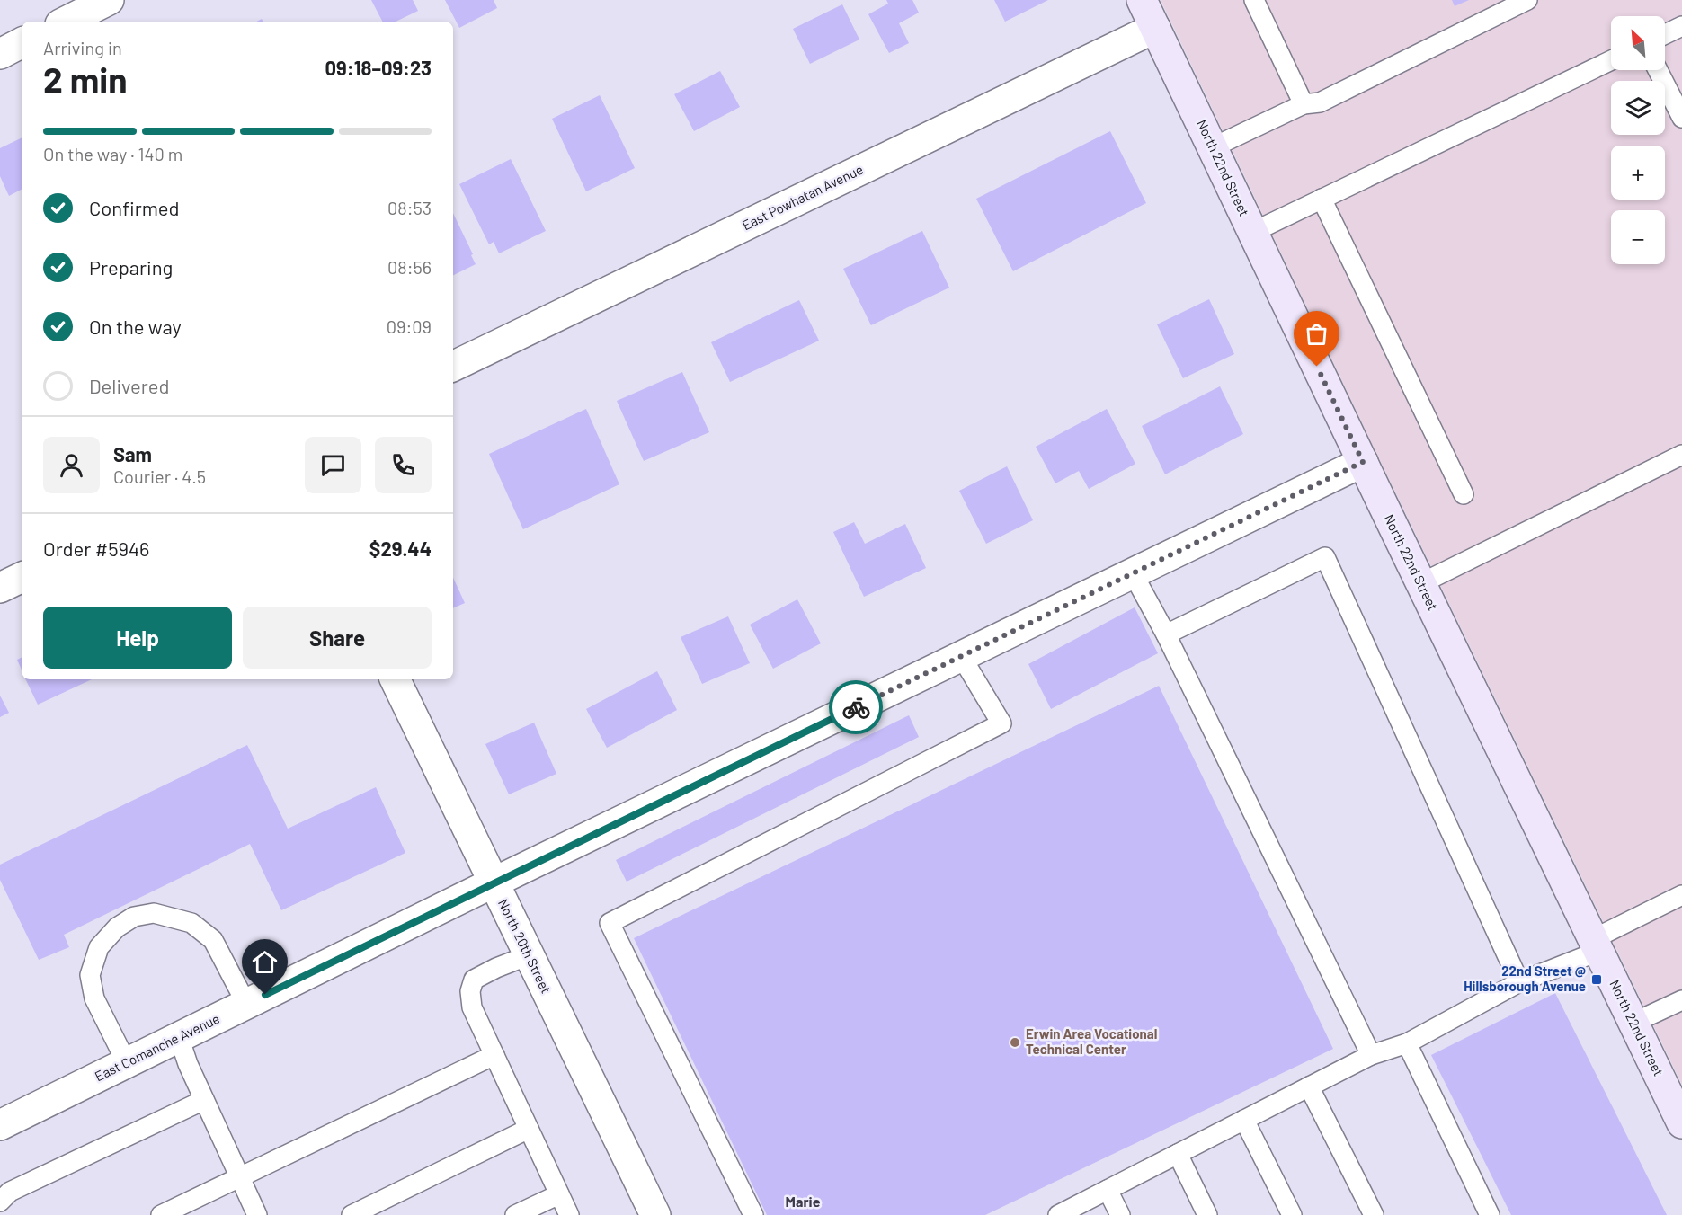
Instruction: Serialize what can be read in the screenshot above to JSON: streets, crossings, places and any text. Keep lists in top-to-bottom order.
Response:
{
  "streets": {
    "street": [
      "North 22nd Street",
      "East Powhatan Avenue",
      "North 20th Street",
      "East Comanche Avenue"
    ]
  },
  "crossings": [
    ["North 22nd Street", "East Powhatan Avenue"],
    ["North 22nd Street", "East Comanche Avenue"],
    ["North 20th Street", "East Comanche Avenue"]
  ],
  "districts": ["Marie"],
  "places": {
    "transit": ["22nd Street @ Hillsborough Avenue"],
    "other": ["Erwin Area Vocational Technical Center"]
  },
  "north": "top left",
  "page": {
    "map_buttons": ["+", "−"],
    "heading": ["2 min", "Arriving in", "09:18–09:23"],
    "panel": [
      "Sam",
      "Courier · 4.5",
      "Order #5946",
      "$29.44"
    ],
    "bar": "On the way · 140 m",
    "list": [
      ["Confirmed", "08:53"],
      ["Preparing", "08:56"],
      ["On the way", "09:09"],
      "Delivered"
    ],
    "buttons": ["Help", "Share"]
  }
}
